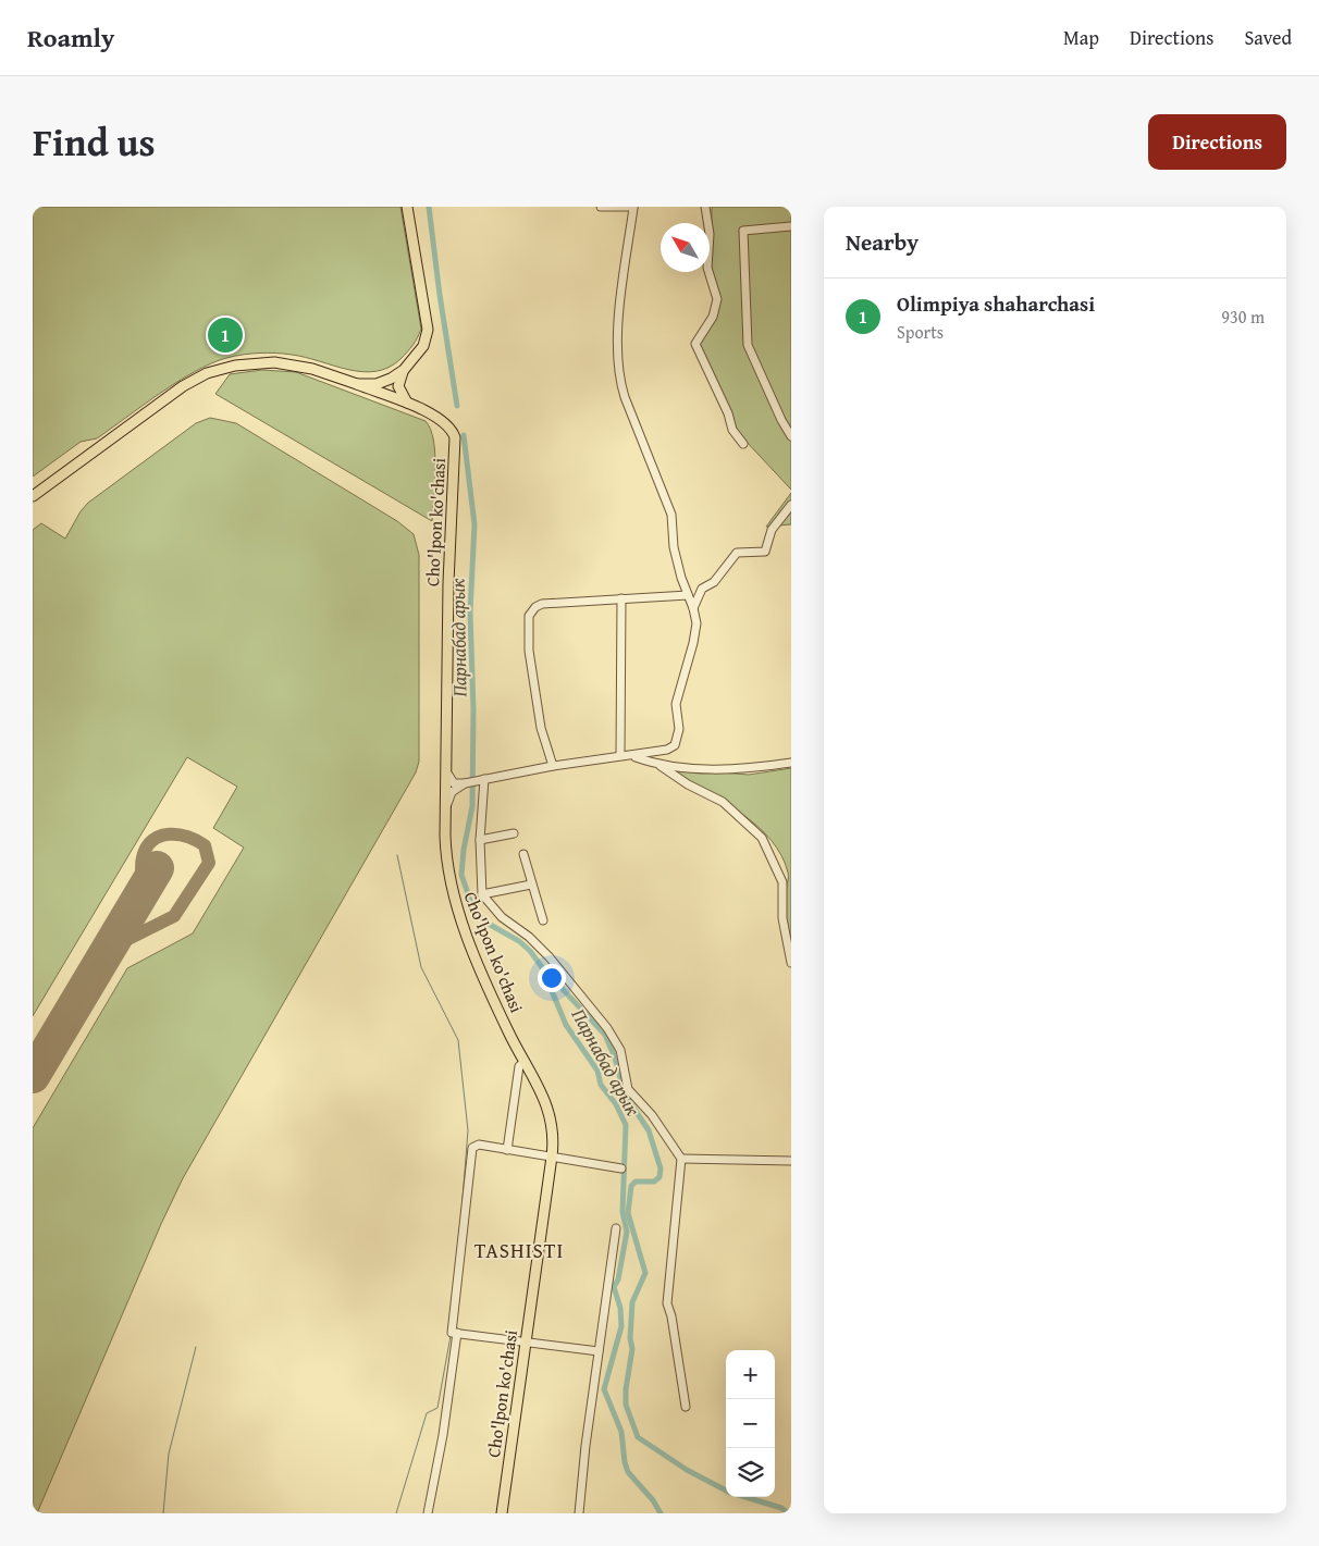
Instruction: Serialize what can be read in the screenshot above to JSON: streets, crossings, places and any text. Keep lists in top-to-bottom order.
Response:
{
  "streets": {
    "main road": ["Cho'lpon ko'chasi"]
  },
  "districts": ["TASHISTI"],
  "water": ["Парнабад арык"],
  "north": "top left",
  "page": {
    "header": "Roamly",
    "nav": ["Map", "Directions", "Saved"],
    "title": "Find us",
    "buttons": "Directions",
    "heading": "Nearby",
    "list": [
      {
        "mark": "1",
        "name": "Olimpiya shaharchasi",
        "note": "Sports",
        "value": "930 m"
      }
    ],
    "pins": "1",
    "map_buttons": ["+", "−"]
  }
}
